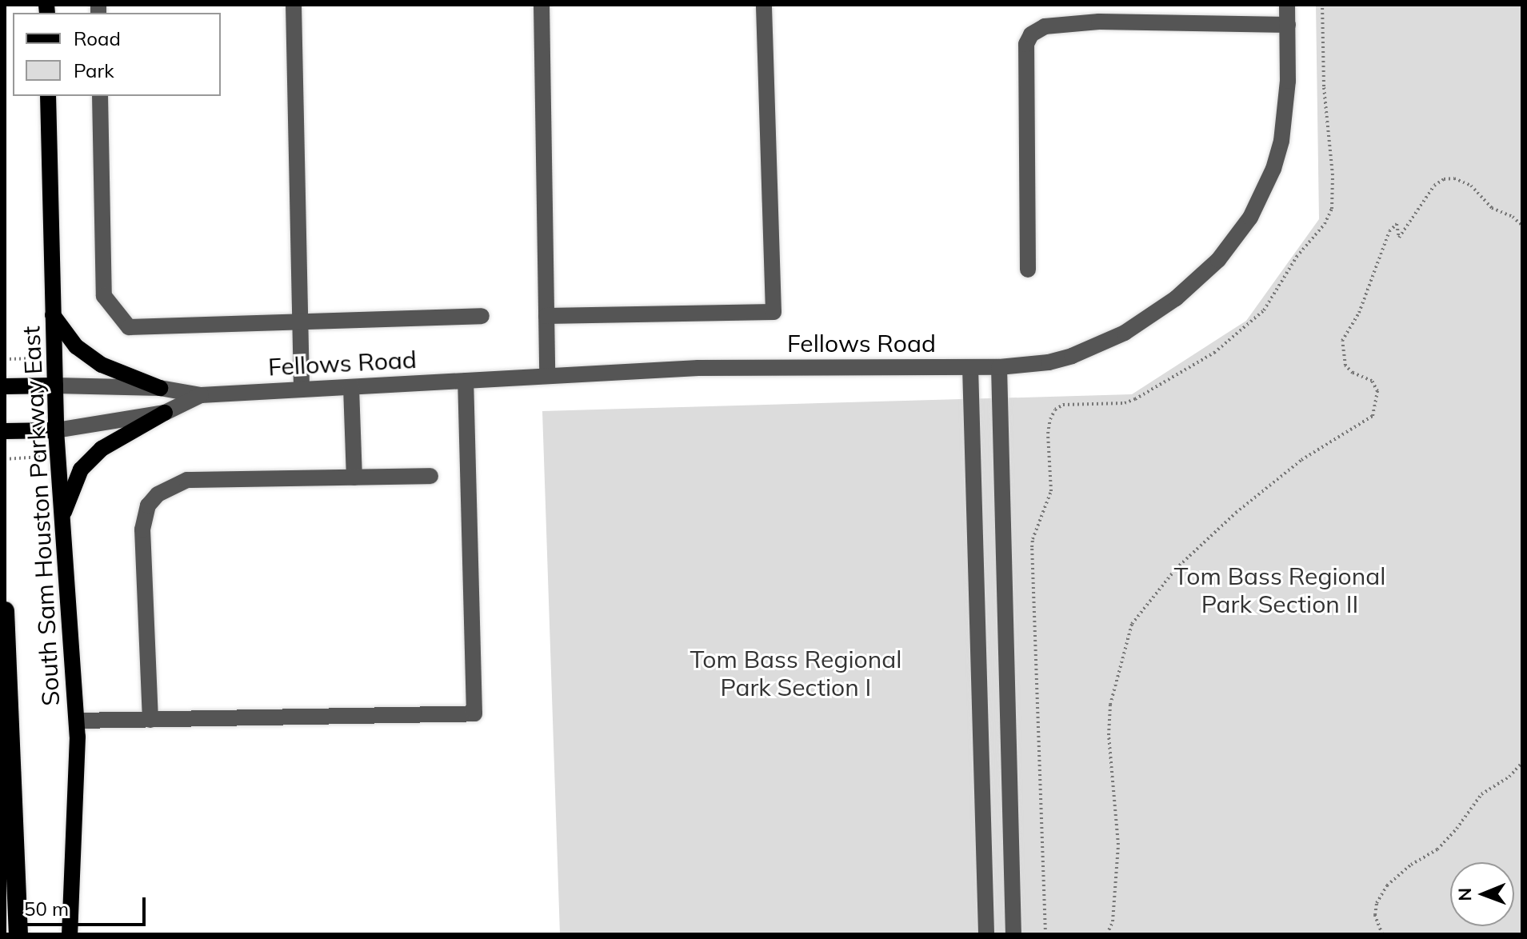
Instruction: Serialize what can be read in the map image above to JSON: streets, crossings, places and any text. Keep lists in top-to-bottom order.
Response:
{
  "streets": {
    "main road": ["South Sam Houston Parkway East"],
    "street": ["Fellows Road"]
  },
  "crossings": [
    ["Fellows Road", "South Sam Houston Parkway East"]
  ],
  "parks": ["Tom Bass Regional Park Section II", "Tom Bass Regional Park Section I"],
  "legend": ["Road", "Park"],
  "scale_bar": "50 m",
  "north": "left"
}
